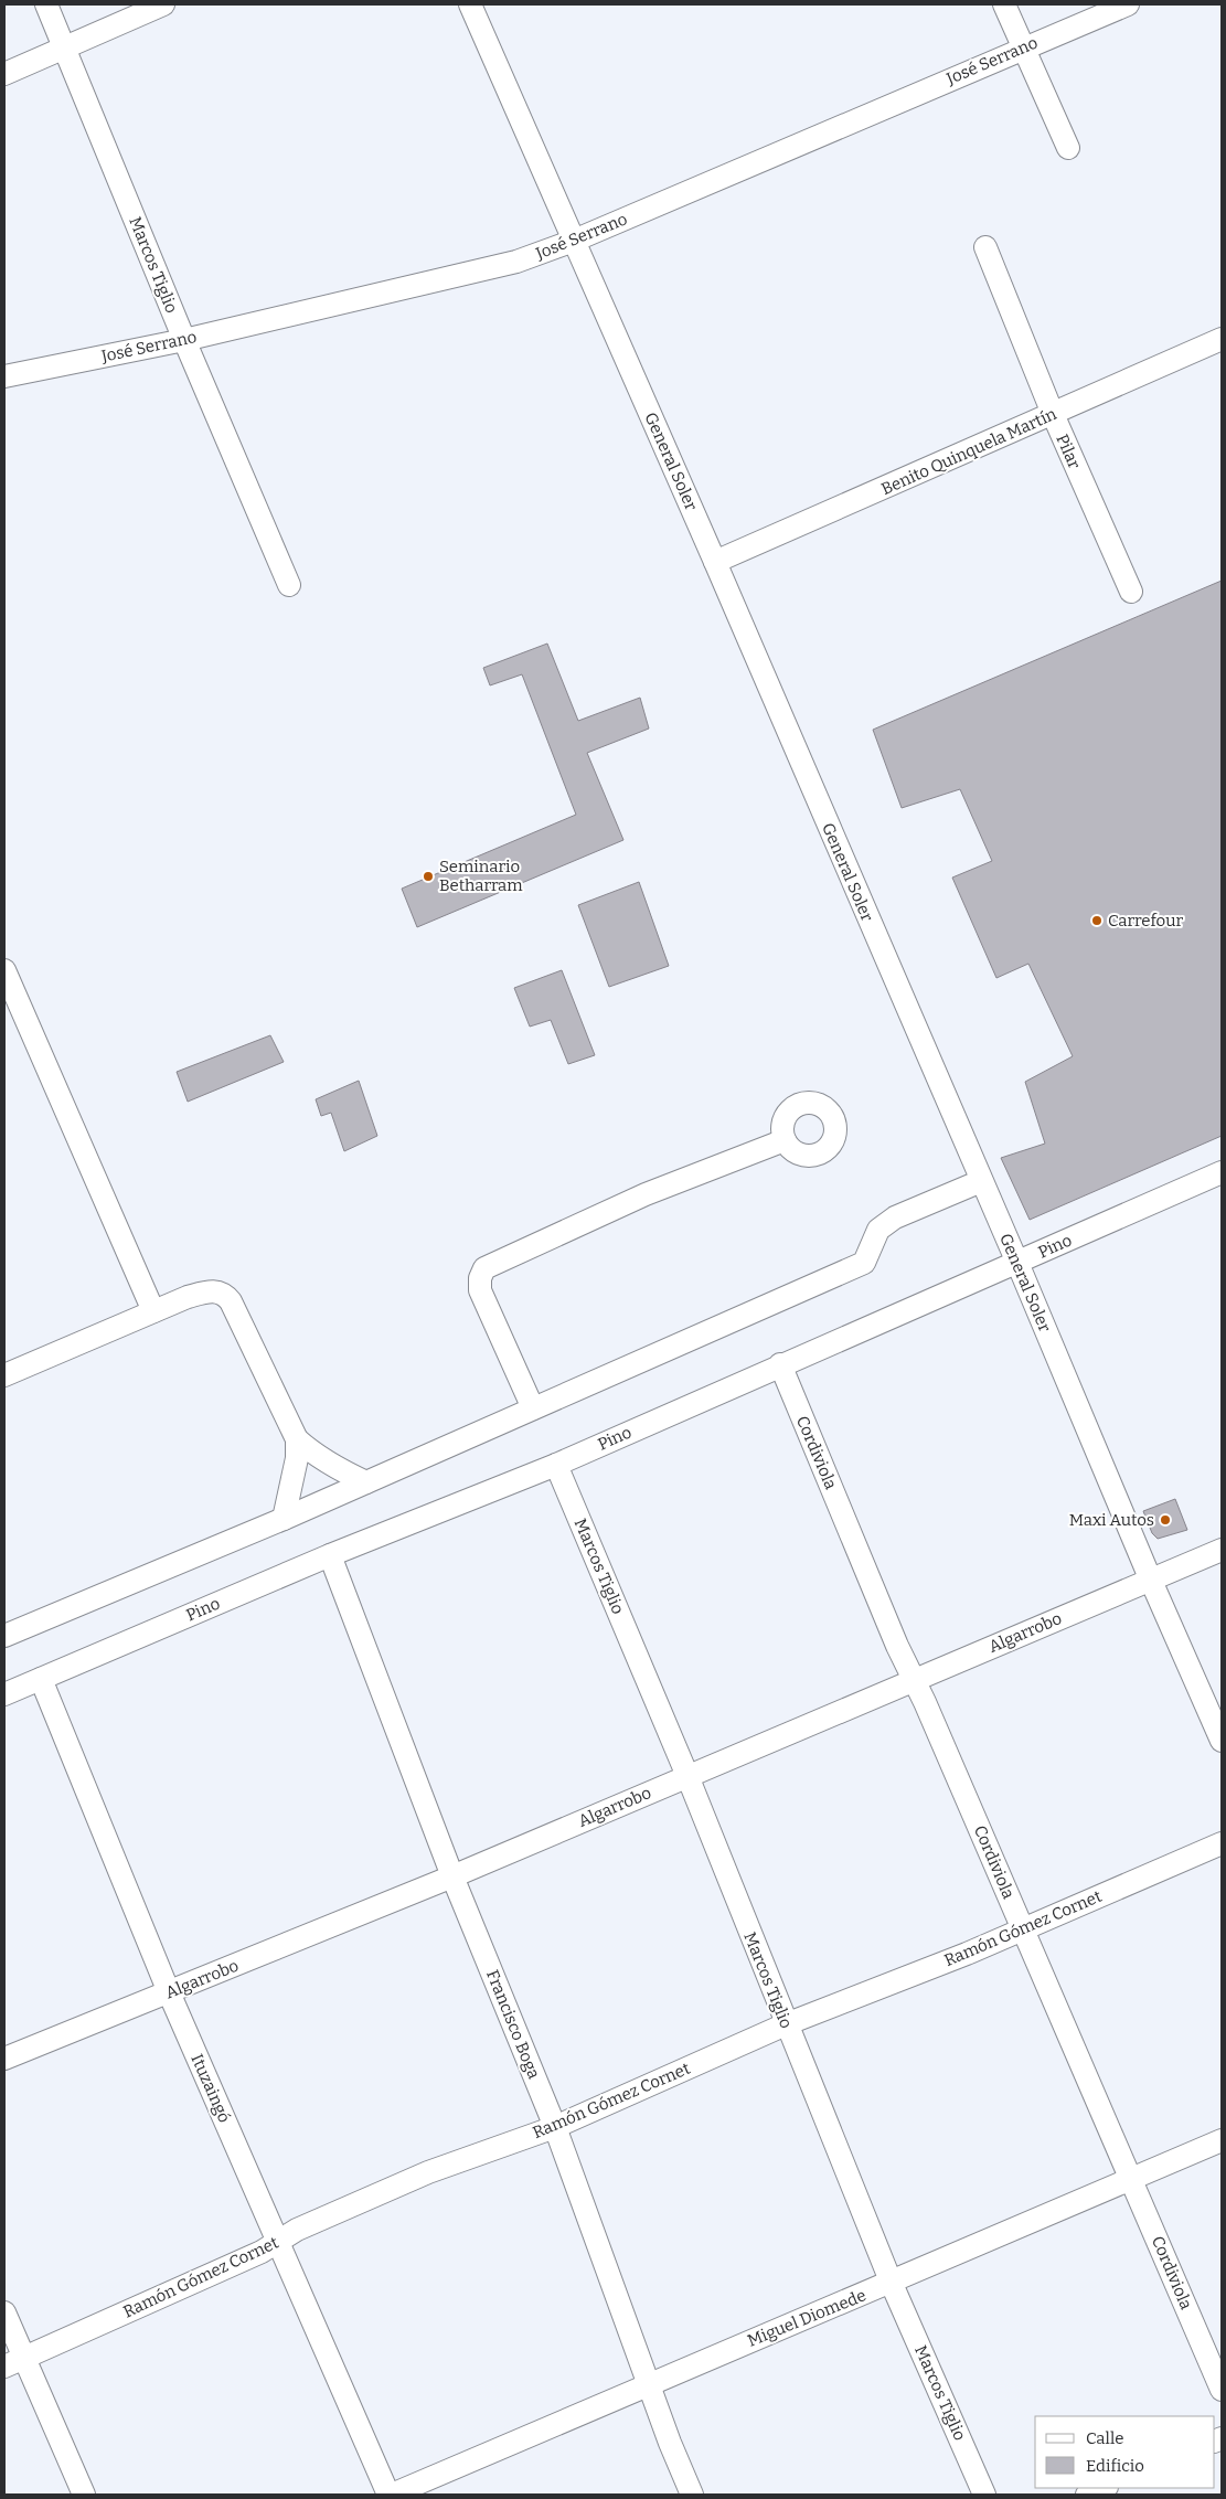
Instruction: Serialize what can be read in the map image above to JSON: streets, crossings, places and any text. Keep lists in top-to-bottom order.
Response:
{
  "streets": {
    "street": [
      "José Serrano",
      "Marcos Tiglio",
      "Benito Quinquela Martín",
      "Pilar",
      "General Soler",
      "Pino",
      "Cordiviola",
      "Algarrobo",
      "Ramón Gómez Cornet",
      "Francisco Boga",
      "Ituzaingó",
      "Miguel Diomede"
    ]
  },
  "crossings": [
    ["José Serrano", "Marcos Tiglio"],
    ["José Serrano", "General Soler"],
    ["Marcos Tiglio", "Pino"],
    ["Marcos Tiglio", "Algarrobo"],
    ["Marcos Tiglio", "Ramón Gómez Cornet"],
    ["Marcos Tiglio", "Miguel Diomede"],
    ["Benito Quinquela Martín", "Pilar"],
    ["Benito Quinquela Martín", "General Soler"],
    ["General Soler", "Pino"],
    ["General Soler", "Algarrobo"],
    ["Pino", "Cordiviola"],
    ["Pino", "Francisco Boga"],
    ["Pino", "Ituzaingó"],
    ["Cordiviola", "Algarrobo"],
    ["Cordiviola", "Ramón Gómez Cornet"],
    ["Cordiviola", "Miguel Diomede"],
    ["Algarrobo", "Francisco Boga"],
    ["Algarrobo", "Ituzaingó"],
    ["Ramón Gómez Cornet", "Francisco Boga"],
    ["Ramón Gómez Cornet", "Ituzaingó"],
    ["Francisco Boga", "Miguel Diomede"],
    ["Ituzaingó", "Miguel Diomede"]
  ],
  "places": ["Seminario Betharram", "Carrefour", "Maxi Autos"],
  "legend": ["Calle", "Edificio"]
}
